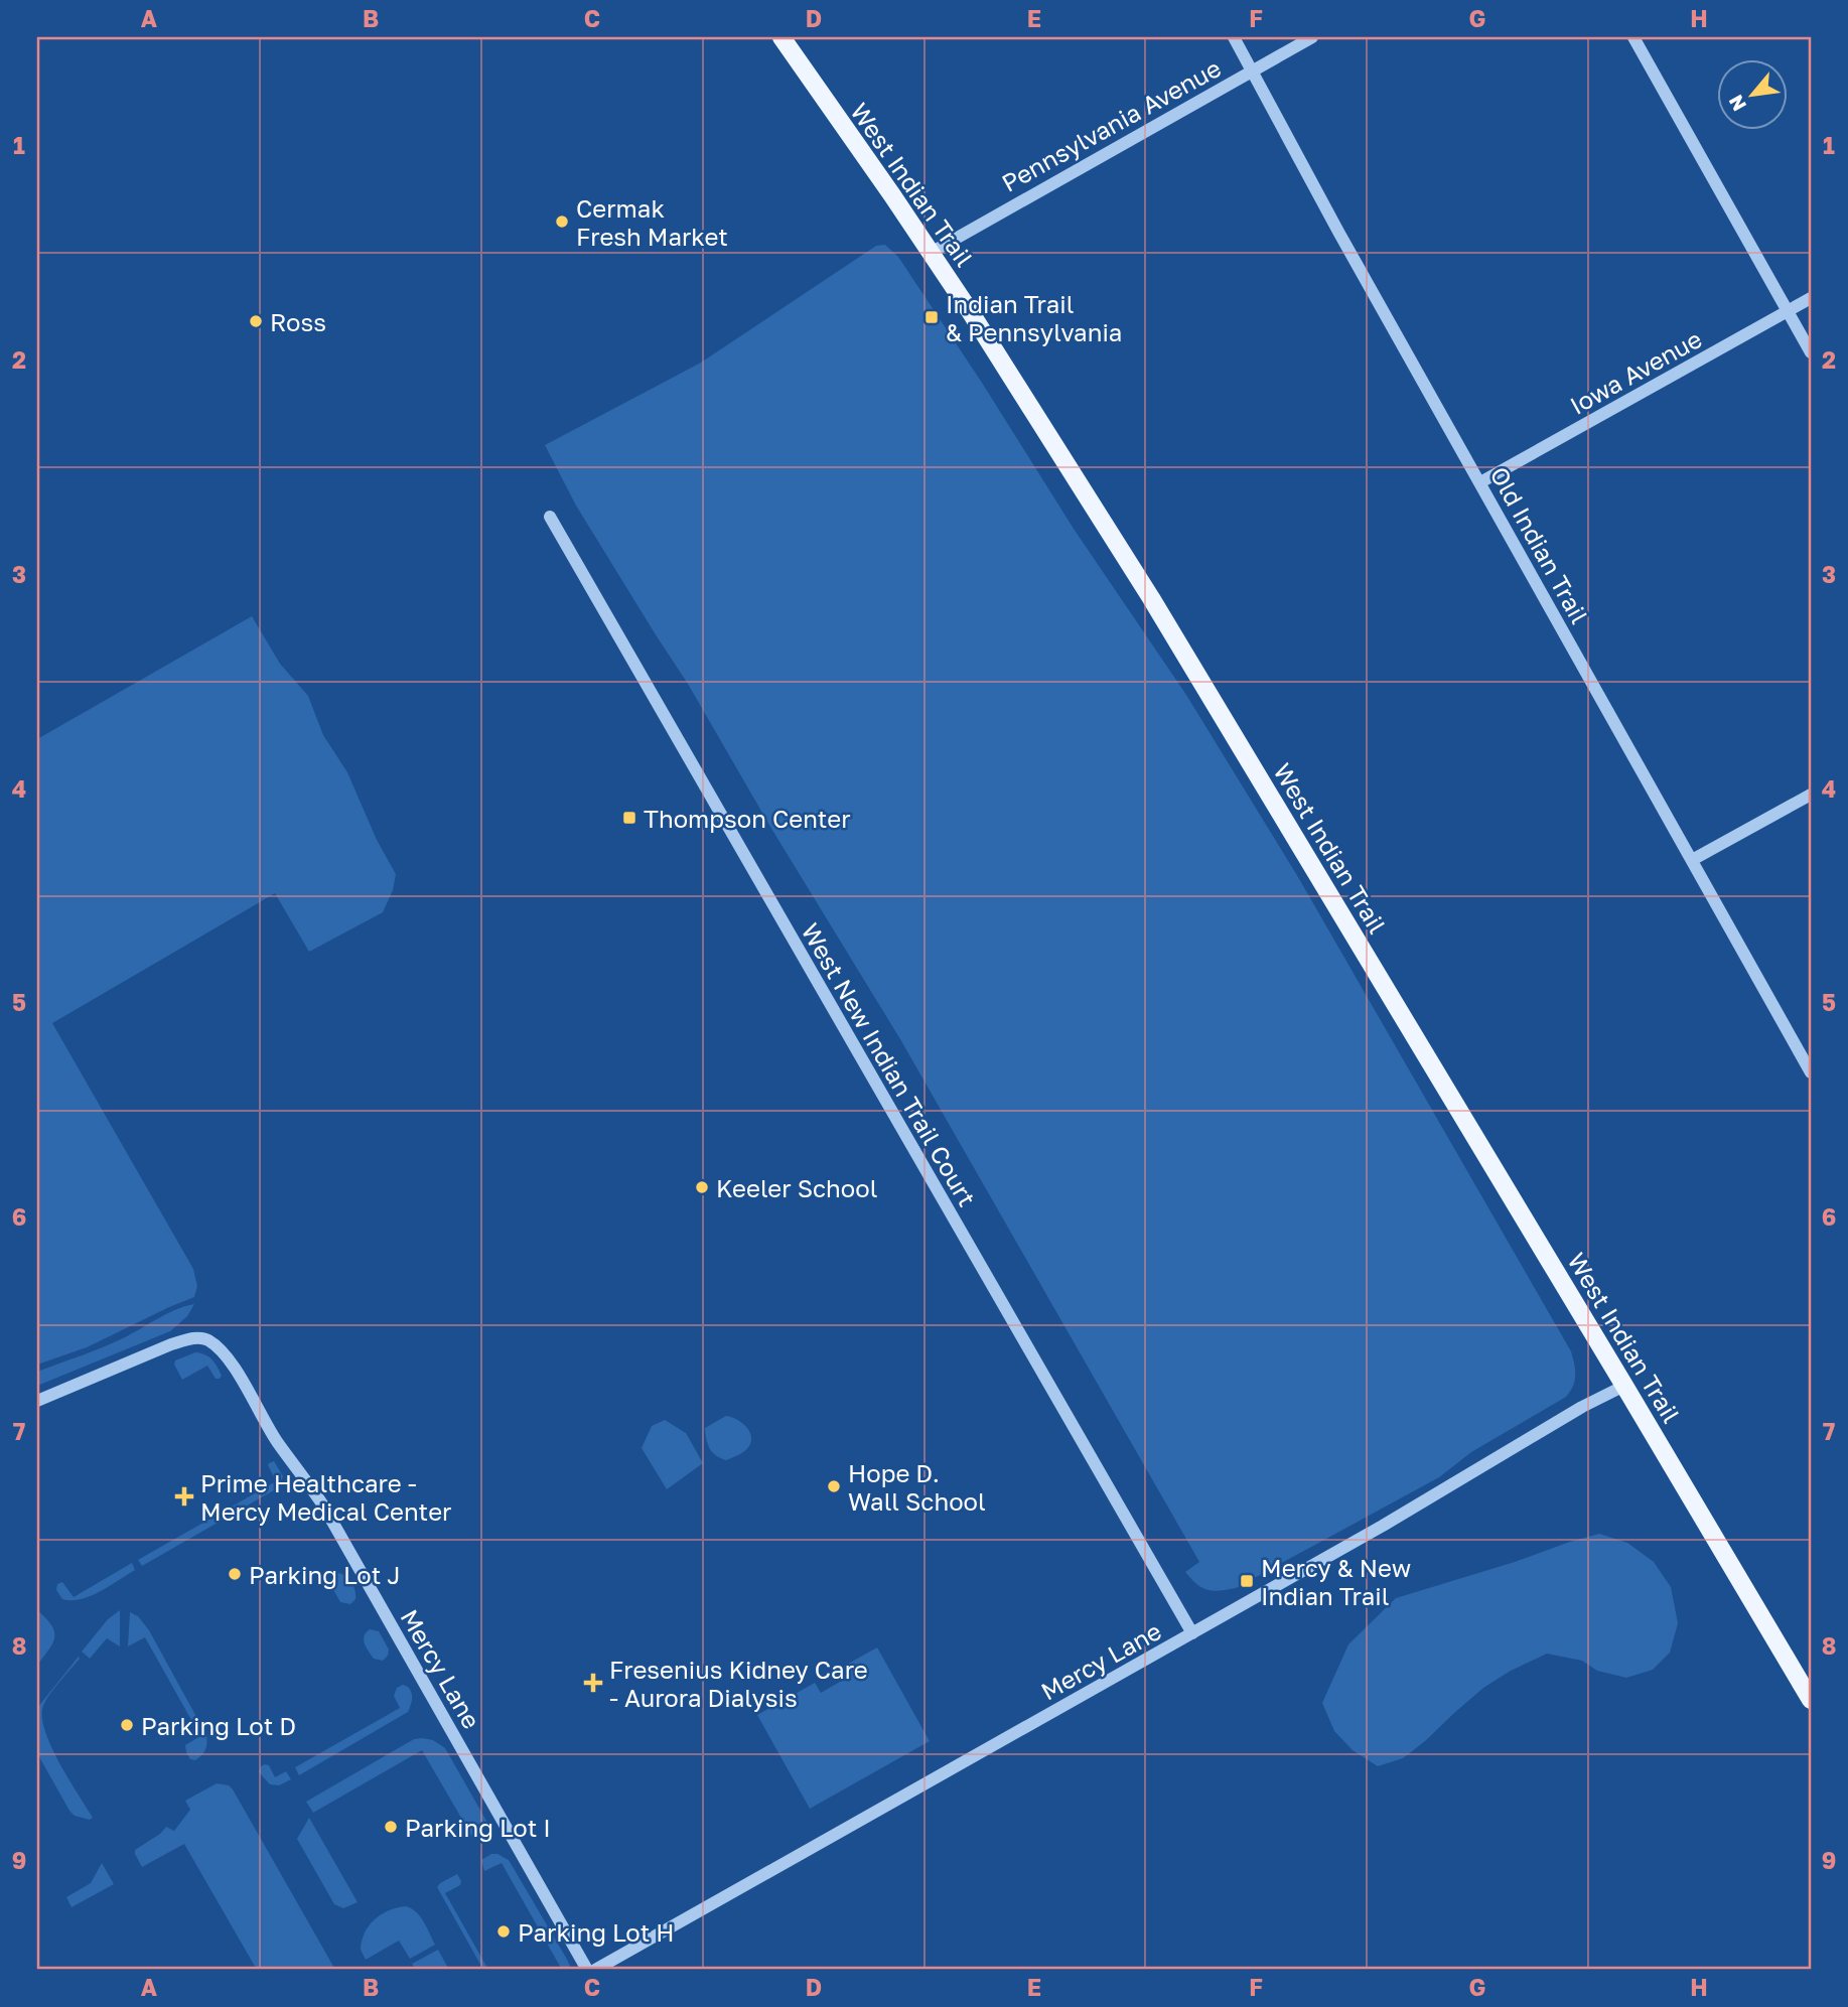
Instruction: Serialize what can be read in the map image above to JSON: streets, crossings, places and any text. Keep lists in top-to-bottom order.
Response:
{
  "streets": {
    "main road": ["West Indian Trail"],
    "street": [
      "Pennsylvania Avenue",
      "Iowa Avenue",
      "Old Indian Trail",
      "West New Indian Trail Court",
      "Mercy Lane"
    ]
  },
  "crossings": [
    ["Pennsylvania Avenue", "West Indian Trail"],
    ["Pennsylvania Avenue", "Old Indian Trail"],
    ["West Indian Trail", "Mercy Lane"],
    ["Iowa Avenue", "Old Indian Trail"],
    ["West New Indian Trail Court", "Mercy Lane"]
  ],
  "places": {
    "other": [
      "Cermak Fresh Market",
      "Ross",
      "Keeler School",
      "Hope D. Wall School",
      "Parking Lot J",
      "Parking Lot D",
      "Parking Lot I",
      "Parking Lot H"
    ],
    "transit": ["Indian Trail & Pennsylvania", "Thompson Center", "Mercy & New Indian Trail"],
    "health": ["Prime Healthcare - Mercy Medical Center", "Fresenius Kidney Care - Aurora Dialysis"]
  },
  "north": "bottom left",
  "grid": {
    "columns": [
      "A",
      "B",
      "C",
      "D",
      "E",
      "F",
      "G",
      "H"
    ],
    "rows": [
      "1",
      "2",
      "3",
      "4",
      "5",
      "6",
      "7",
      "8",
      "9"
    ]
  }
}
